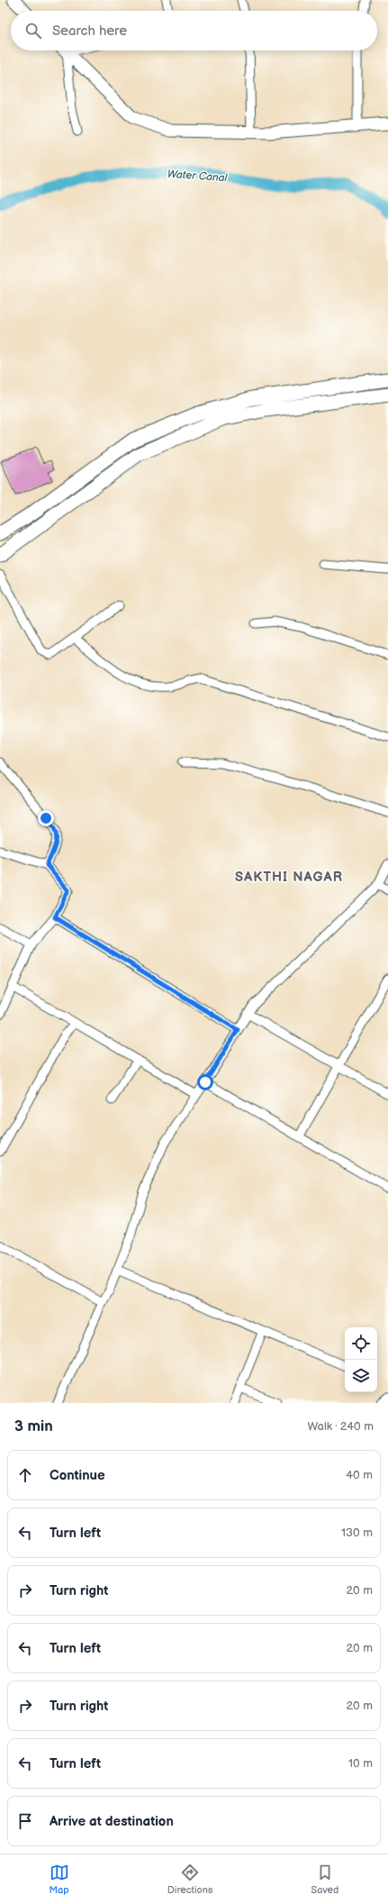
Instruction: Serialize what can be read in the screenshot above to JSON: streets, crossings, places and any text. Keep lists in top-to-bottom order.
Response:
{
  "districts": ["SAKTHI NAGAR"],
  "water": ["Water Canal"],
  "page": {
    "search": "Search here",
    "heading": ["3 min", "Walk · 240 m"],
    "list": [
      ["Continue", "40 m"],
      ["Turn left", "130 m"],
      ["Turn right", "20 m"],
      ["Turn left", "20 m"],
      ["Turn right", "20 m"],
      ["Turn left", "10 m"],
      "Arrive at destination"
    ],
    "nav": ["Map", "Directions", "Saved"]
  }
}
